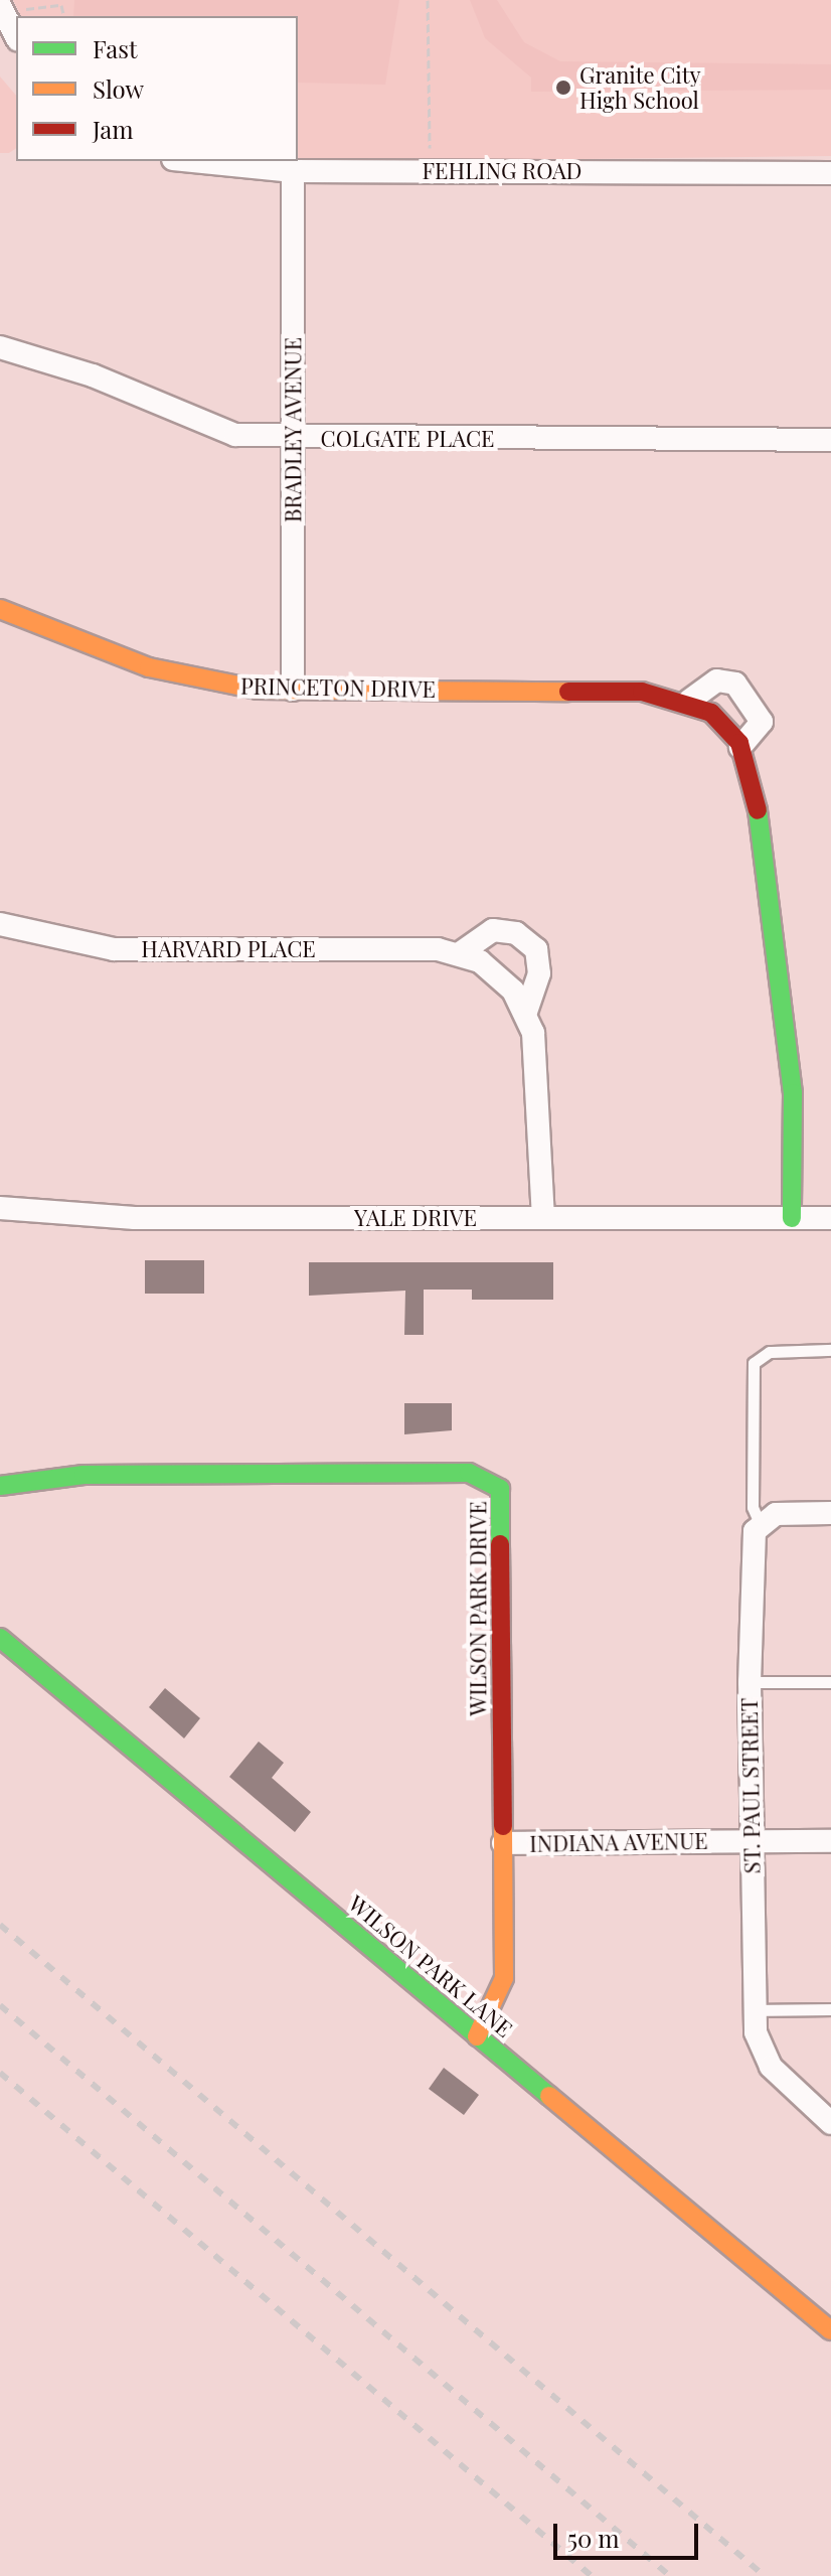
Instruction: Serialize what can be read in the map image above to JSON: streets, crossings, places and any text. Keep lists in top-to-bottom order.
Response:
{
  "streets": {
    "street": [
      "FEHLING ROAD",
      "BRADLEY AVENUE",
      "COLGATE PLACE",
      "PRINCETON DRIVE",
      "HARVARD PLACE",
      "YALE DRIVE",
      "WILSON PARK DRIVE",
      "ST. PAUL STREET",
      "INDIANA AVENUE",
      "WILSON PARK LANE"
    ]
  },
  "crossings": [
    ["FEHLING ROAD", "BRADLEY AVENUE"],
    ["BRADLEY AVENUE", "COLGATE PLACE"],
    ["BRADLEY AVENUE", "PRINCETON DRIVE"],
    ["PRINCETON DRIVE", "YALE DRIVE"],
    ["HARVARD PLACE", "YALE DRIVE"],
    ["WILSON PARK DRIVE", "INDIANA AVENUE"],
    ["WILSON PARK DRIVE", "WILSON PARK LANE"],
    ["ST. PAUL STREET", "INDIANA AVENUE"]
  ],
  "places": ["Granite City High School"],
  "legend": ["Fast", "Slow", "Jam"],
  "scale_bar": "50 m"
}
